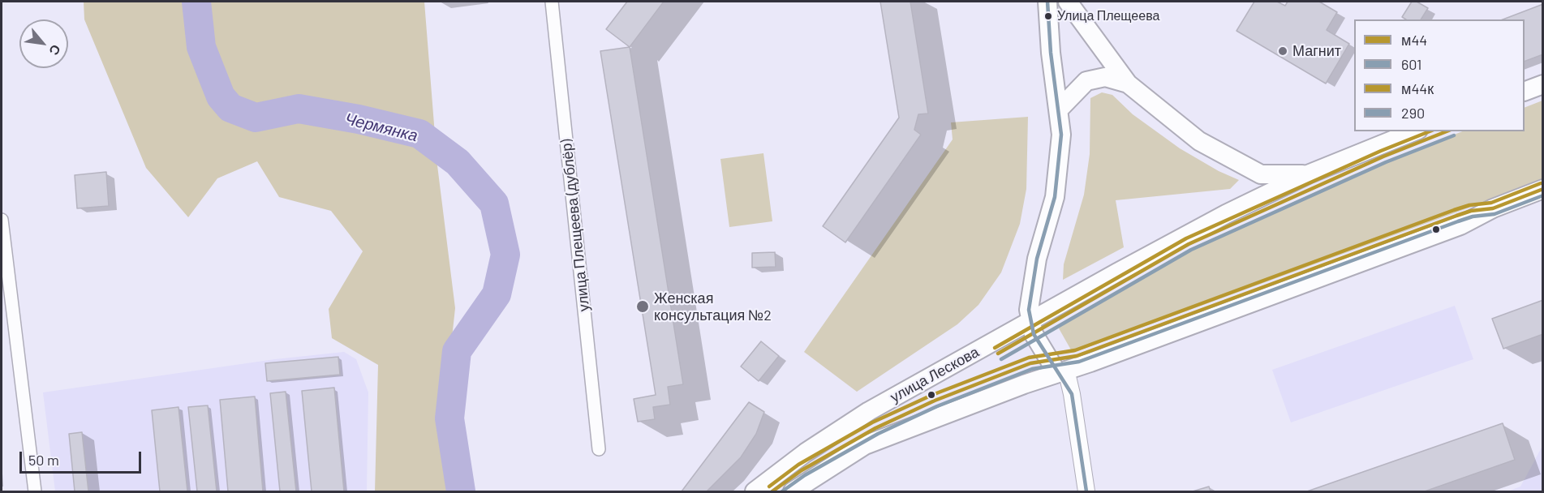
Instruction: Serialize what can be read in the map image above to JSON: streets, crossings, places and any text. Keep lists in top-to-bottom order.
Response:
{
  "streets": {
    "main road": ["улица Лескова"],
    "street": ["улица Плещеева (дублёр)"]
  },
  "water": ["Чермянка"],
  "places": ["Улица Плещеева", "Магнит", "Женская консультация №2"],
  "lines": [
    "transit line 290",
    "transit line м44",
    "transit line м44к",
    "transit line 601"
  ],
  "legend": [
    "м44",
    "601",
    "м44к",
    "290"
  ],
  "scale_bar": "50 m",
  "north": "bottom right"
}
